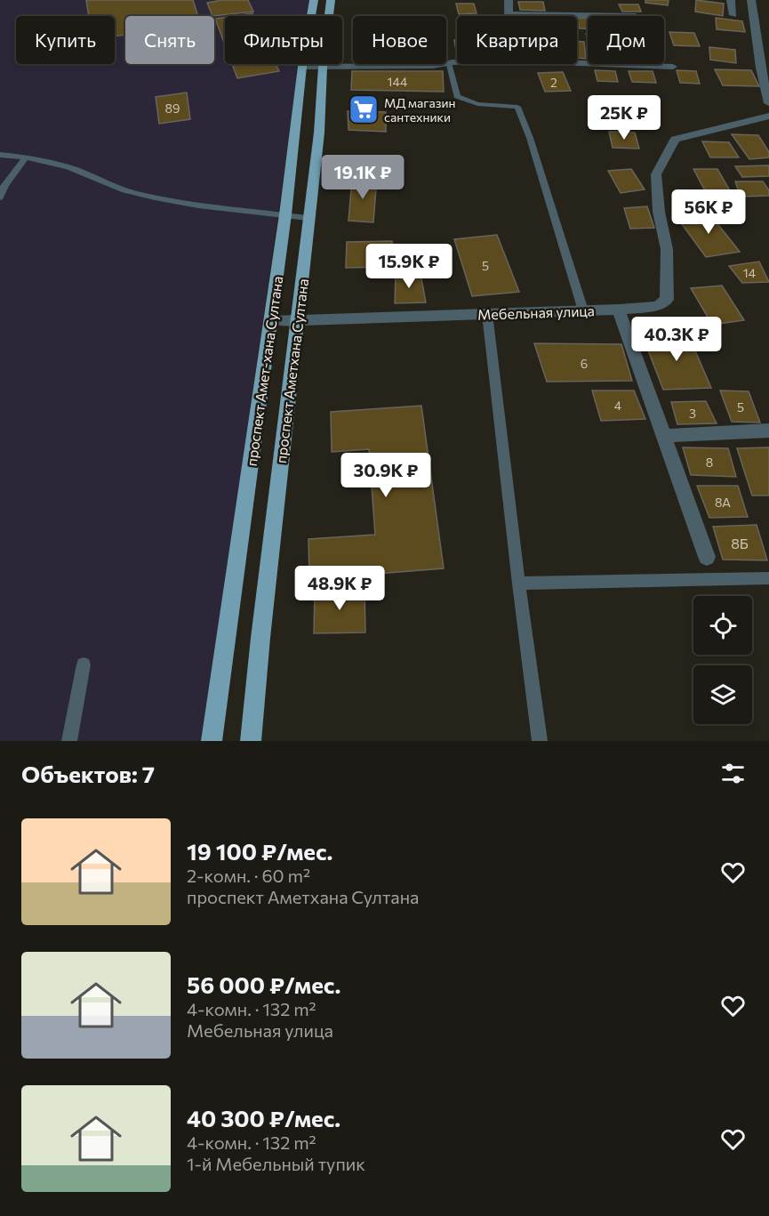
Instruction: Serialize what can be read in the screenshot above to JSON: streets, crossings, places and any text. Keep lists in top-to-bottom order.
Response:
{
  "streets": {
    "main road": ["проспект Амет-хана Султана", "проспект Аметхана Султана"],
    "street": ["Мебельная улица"]
  },
  "crossings": [
    ["Мебельная улица", "проспект Амет-хана Султана"],
    ["Мебельная улица", "проспект Аметхана Султана"]
  ],
  "places": {
    "supermarket": ["МД магазин сантехники"]
  },
  "house_numbers": [
    "144",
    "2",
    "89",
    "5",
    "14",
    "6",
    "4",
    "5",
    "3",
    "8",
    "8А",
    "8Б"
  ],
  "page": {
    "chip": [
      "Купить",
      "Снять",
      "Фильтры",
      "Новое",
      "Квартира",
      "Дом"
    ],
    "price": [
      "25K ₽",
      "19.1K ₽",
      "56K ₽",
      "15.9K ₽",
      "40.3K ₽",
      "30.9K ₽",
      "48.9K ₽"
    ],
    "heading": "Объектов: 7",
    "list": [
      {
        "name": "19 100 ₽/мес.",
        "note": "2-комн. · 60 m² · проспект Аметхана Султана"
      },
      {
        "name": "56 000 ₽/мес.",
        "note": "4-комн. · 132 m² · Мебельная улица"
      },
      {
        "name": "40 300 ₽/мес.",
        "note": "4-комн. · 132 m² · 1-й Мебельный тупик"
      }
    ]
  }
}
